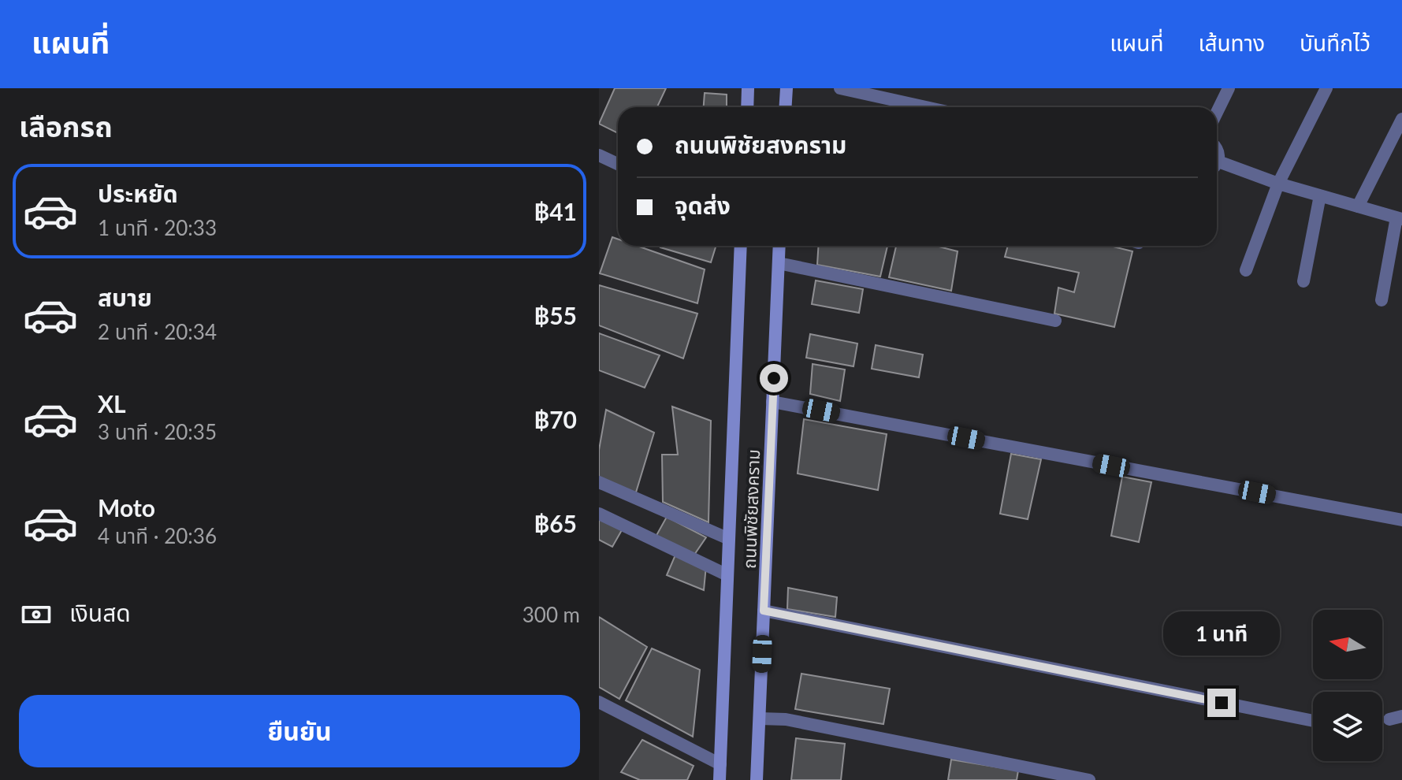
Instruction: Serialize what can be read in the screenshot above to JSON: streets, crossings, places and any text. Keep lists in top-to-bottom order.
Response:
{
  "streets": {
    "main road": ["ถนนพิชัยสงคราม"]
  },
  "north": "left",
  "page": {
    "header": "แผนที่",
    "nav": ["แผนที่", "เส้นทาง", "บันทึกไว้"],
    "heading": "เลือกรถ",
    "banner": ["ถนนพิชัยสงคราม", "จุดส่ง"],
    "list": [
      {
        "name": "ประหยัด",
        "note": "1 นาที · 20:33",
        "value": "฿41"
      },
      {
        "name": "สบาย",
        "note": "2 นาที · 20:34",
        "value": "฿55"
      },
      {
        "name": "XL",
        "note": "3 นาที · 20:35",
        "value": "฿70"
      },
      {
        "name": "Moto",
        "note": "4 นาที · 20:36",
        "value": "฿65"
      }
    ],
    "pay": ["เงินสด", "300 m"],
    "bubble": "1 นาที",
    "buttons": "ยืนยัน"
  }
}
